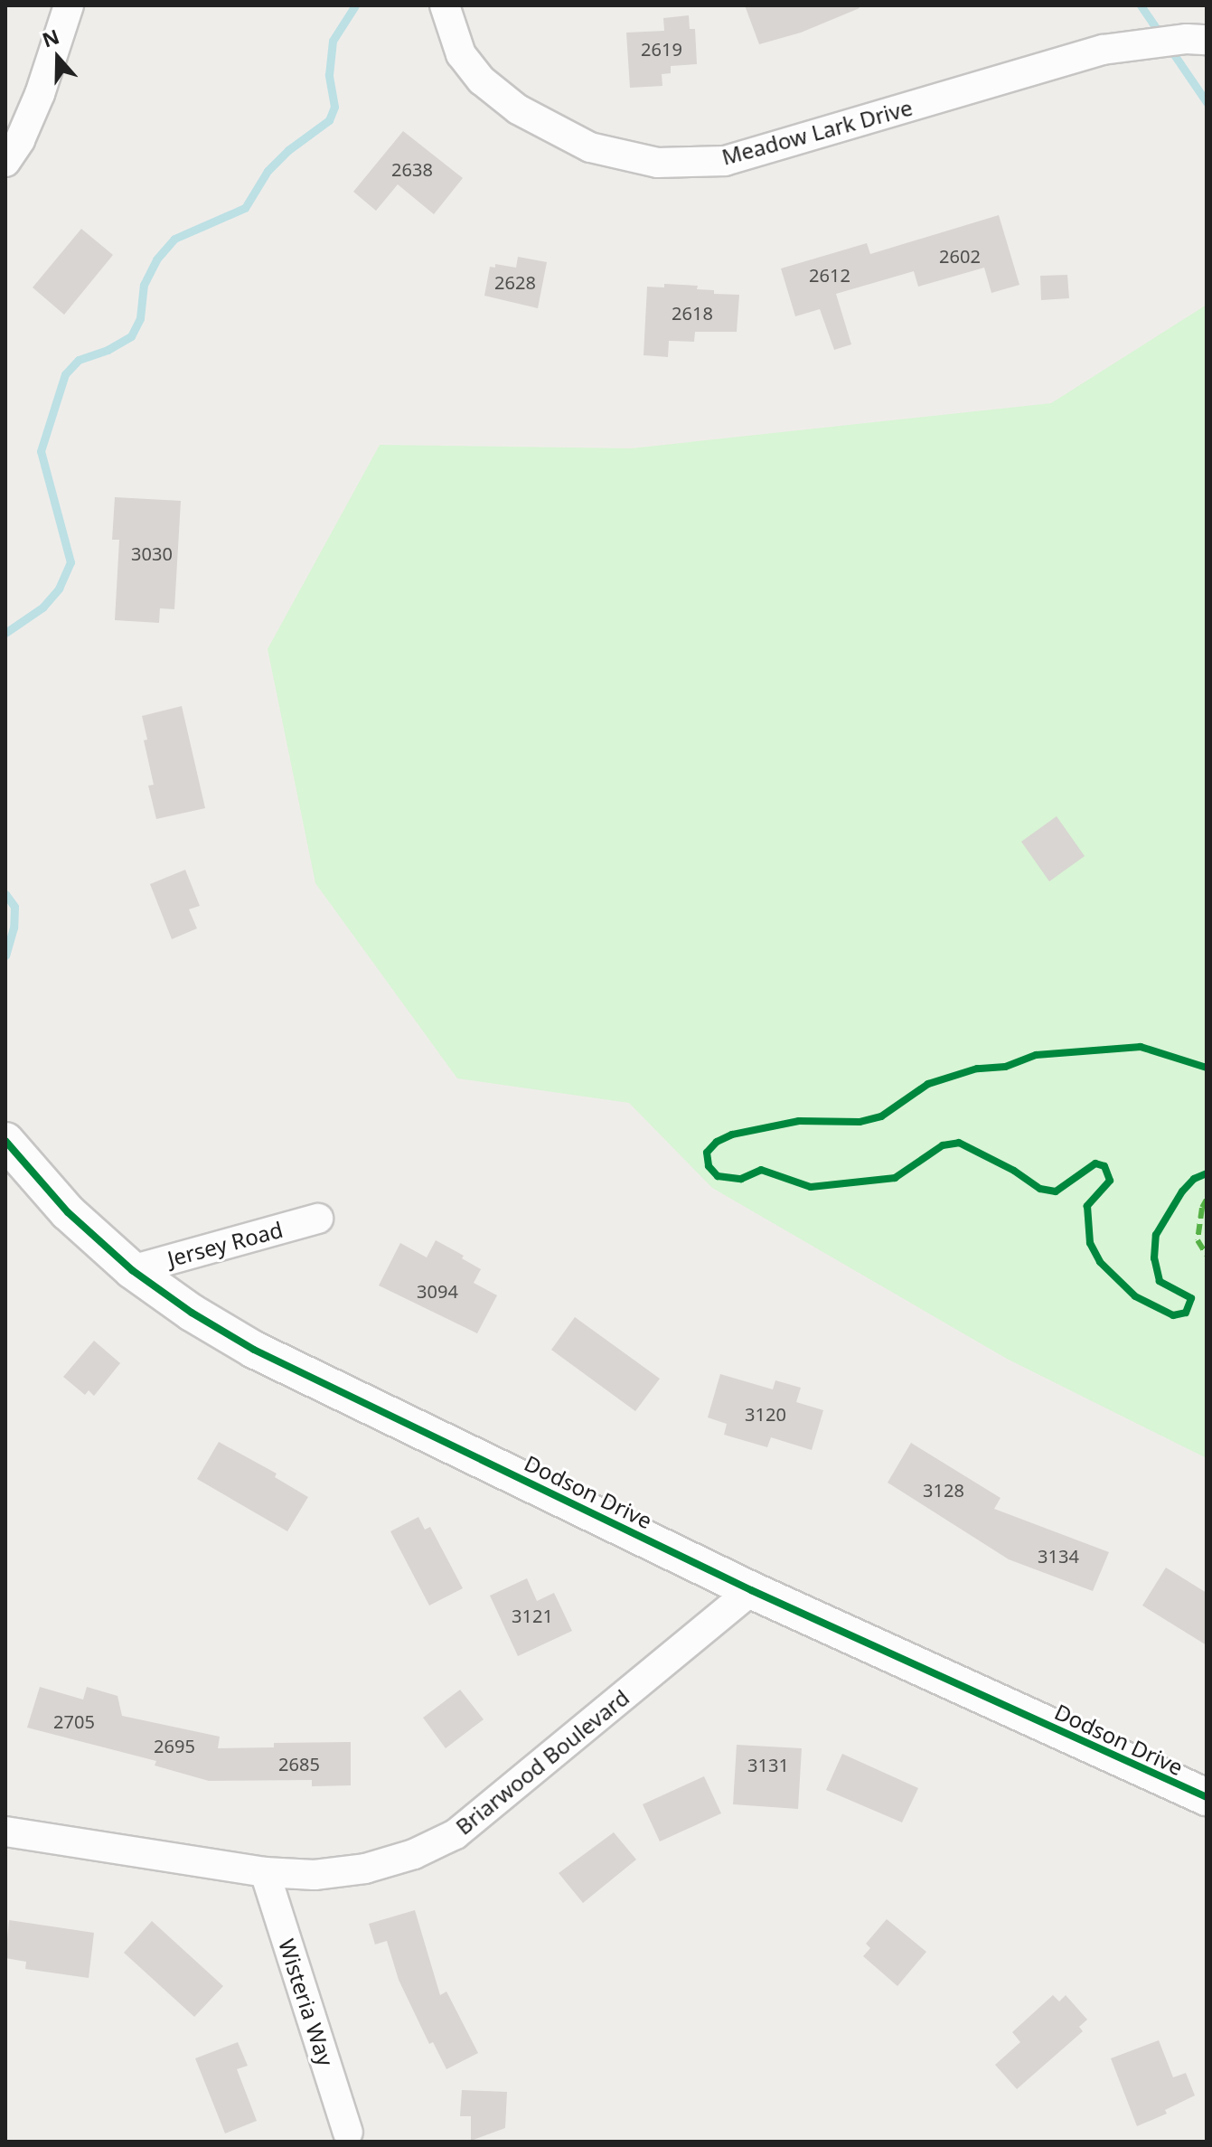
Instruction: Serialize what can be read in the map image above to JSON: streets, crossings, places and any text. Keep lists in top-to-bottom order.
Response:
{
  "streets": {
    "street": [
      "Meadow Lark Drive",
      "Jersey Road",
      "Dodson Drive",
      "Briarwood Boulevard",
      "Wisteria Way"
    ]
  },
  "crossings": [
    ["Jersey Road", "Dodson Drive"],
    ["Dodson Drive", "Briarwood Boulevard"],
    ["Briarwood Boulevard", "Wisteria Way"]
  ],
  "house_numbers": [
    "2619",
    "2638",
    "2602",
    "2612",
    "2628",
    "2618",
    "3030",
    "3094",
    "3120",
    "3128",
    "3134",
    "3121",
    "2705",
    "2695",
    "2685",
    "3131"
  ],
  "north": "top"
}
